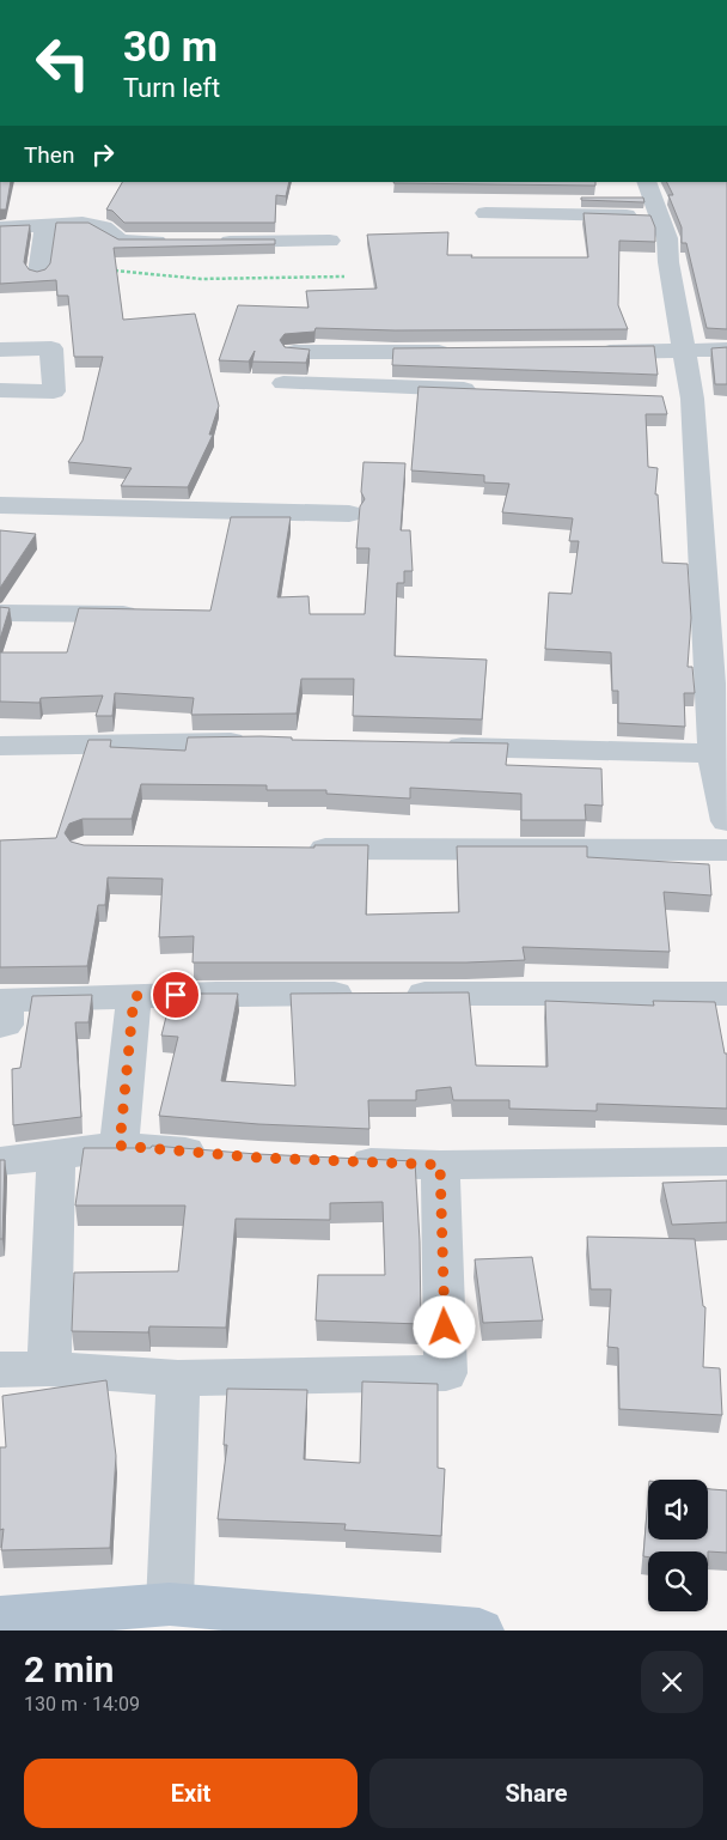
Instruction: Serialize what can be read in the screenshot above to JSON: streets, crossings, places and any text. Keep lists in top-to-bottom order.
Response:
{
  "page": {
    "turn": ["30 m", "Turn left"],
    "then": "Then",
    "heading": ["2 min", "130 m · 14:09"],
    "buttons": ["Exit", "Share"]
  }
}
